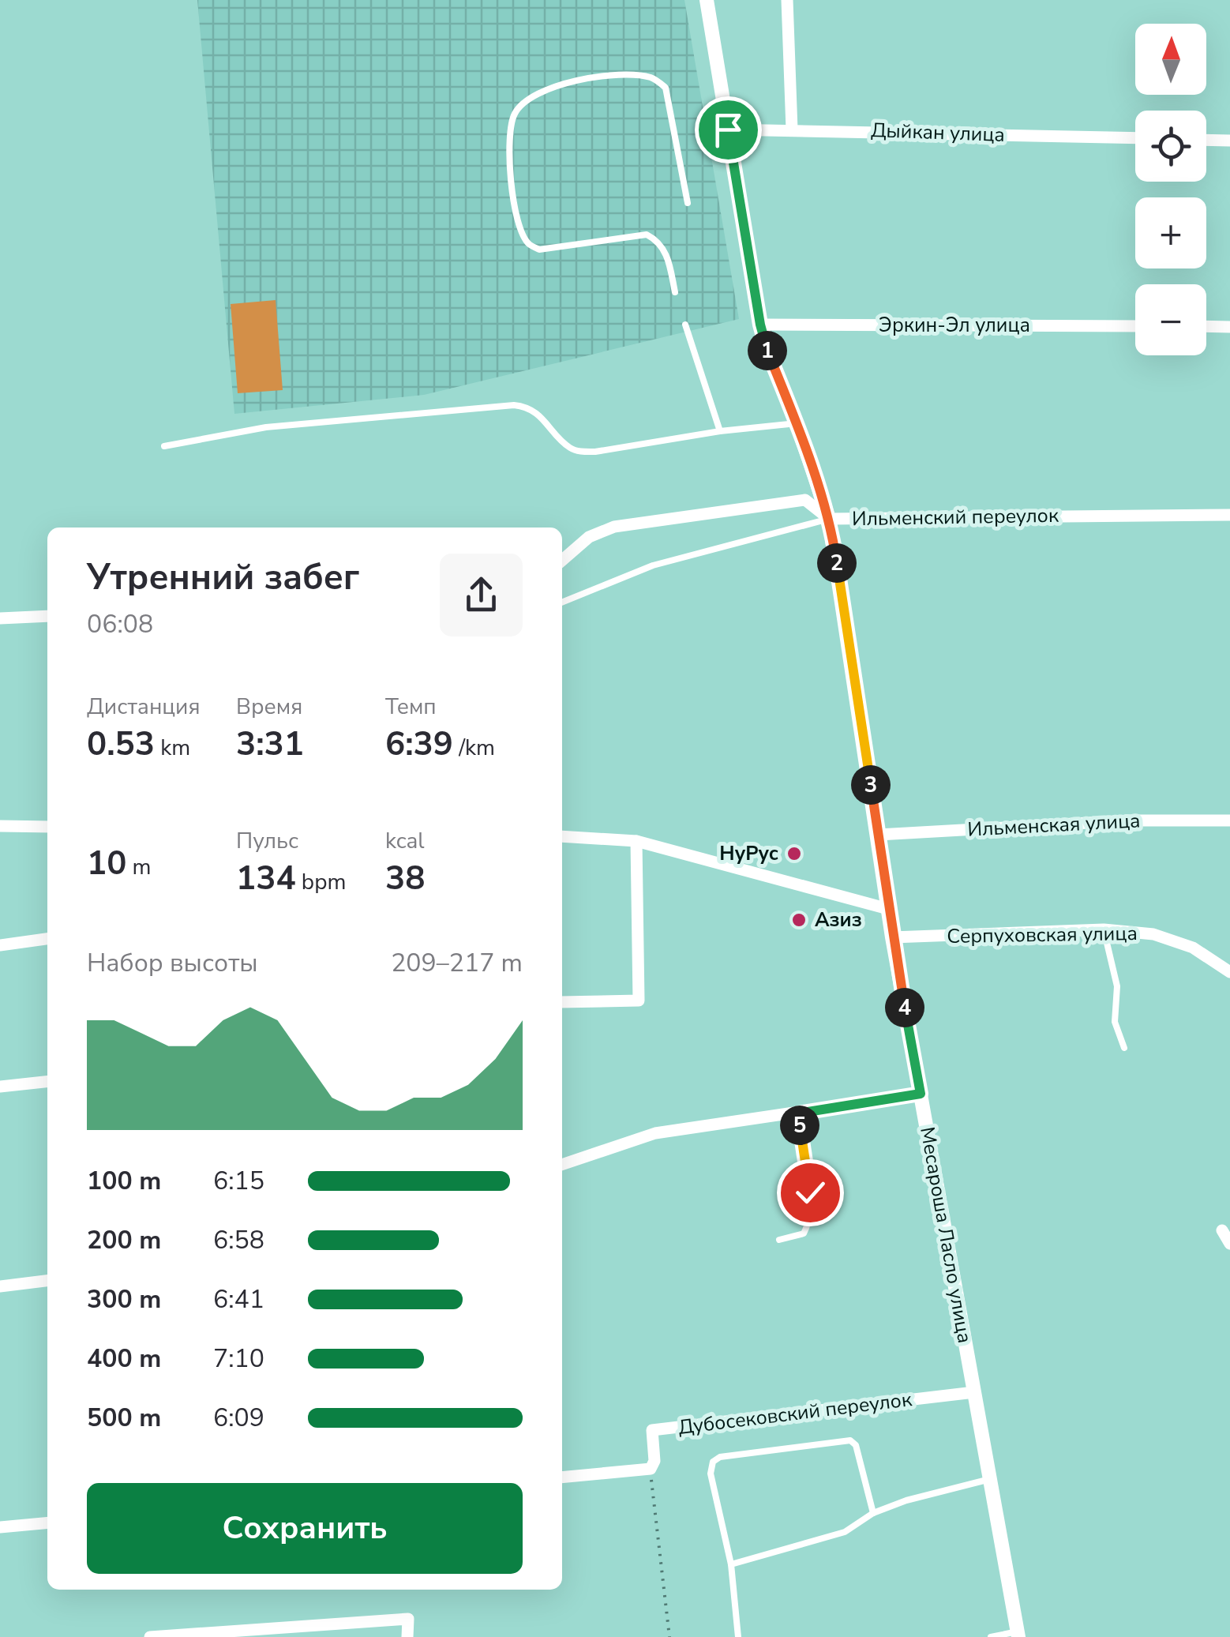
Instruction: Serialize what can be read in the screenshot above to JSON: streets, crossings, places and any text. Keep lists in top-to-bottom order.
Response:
{
  "streets": {
    "street": [
      "Дыйкан улица",
      "Эркин-Эл улица",
      "Ильменский переулок",
      "Ильменская улица",
      "Серпуховская улица",
      "Месароша Ласло улица",
      "Дубосековский переулок"
    ]
  },
  "crossings": [
    ["Дыйкан улица", "Месароша Ласло улица"],
    ["Эркин-Эл улица", "Месароша Ласло улица"],
    ["Ильменский переулок", "Месароша Ласло улица"],
    ["Ильменская улица", "Месароша Ласло улица"],
    ["Серпуховская улица", "Месароша Ласло улица"],
    ["Месароша Ласло улица", "Дубосековский переулок"]
  ],
  "places": ["НуРус", "Азиз"],
  "north": "top",
  "page": {
    "map_buttons": ["+", "−"],
    "pins": [
      "1",
      "2",
      "3",
      "4",
      "5"
    ],
    "heading": ["Утренний забег", "06:08"],
    "stats": [
      ["Дистанция", "0.53 km"],
      ["Время", "3:31"],
      ["Темп", "6:39 /km"],
      ["10 m"],
      ["Пульс", "134 bpm"],
      ["kcal", "38"]
    ],
    "chart": ["Набор высоты", "209–217 m"],
    "list": [
      {
        "name": "100 m",
        "note": "6:15"
      },
      {
        "name": "200 m",
        "note": "6:58"
      },
      {
        "name": "300 m",
        "note": "6:41"
      },
      {
        "name": "400 m",
        "note": "7:10"
      },
      {
        "name": "500 m",
        "note": "6:09"
      }
    ],
    "buttons": "Сохранить"
  }
}
